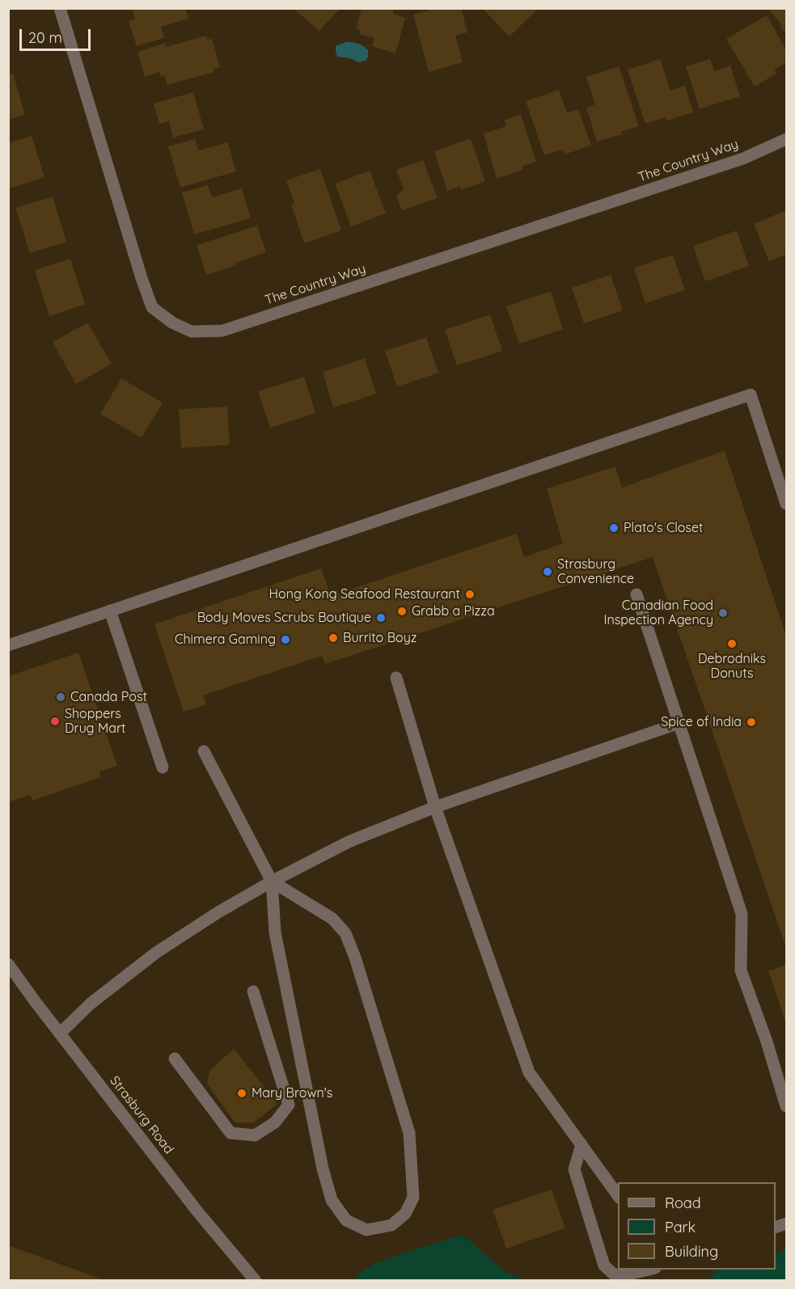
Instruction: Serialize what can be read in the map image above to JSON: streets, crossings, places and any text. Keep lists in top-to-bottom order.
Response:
{
  "streets": {
    "street": ["The Country Way", "Strasburg Road"]
  },
  "places": [
    "Plato's Closet",
    "Strasburg Convenience",
    "Hong Kong Seafood Restaurant",
    "Grabb a Pizza",
    "Canadian Food Inspection Agency",
    "Body Moves Scrubs Boutique",
    "Burrito Boyz",
    "Chimera Gaming",
    "Debrodniks Donuts",
    "Canada Post",
    "Shoppers Drug Mart",
    "Spice of India",
    "Mary Brown's"
  ],
  "legend": ["Road", "Park", "Building"],
  "scale_bar": "20 m"
}
